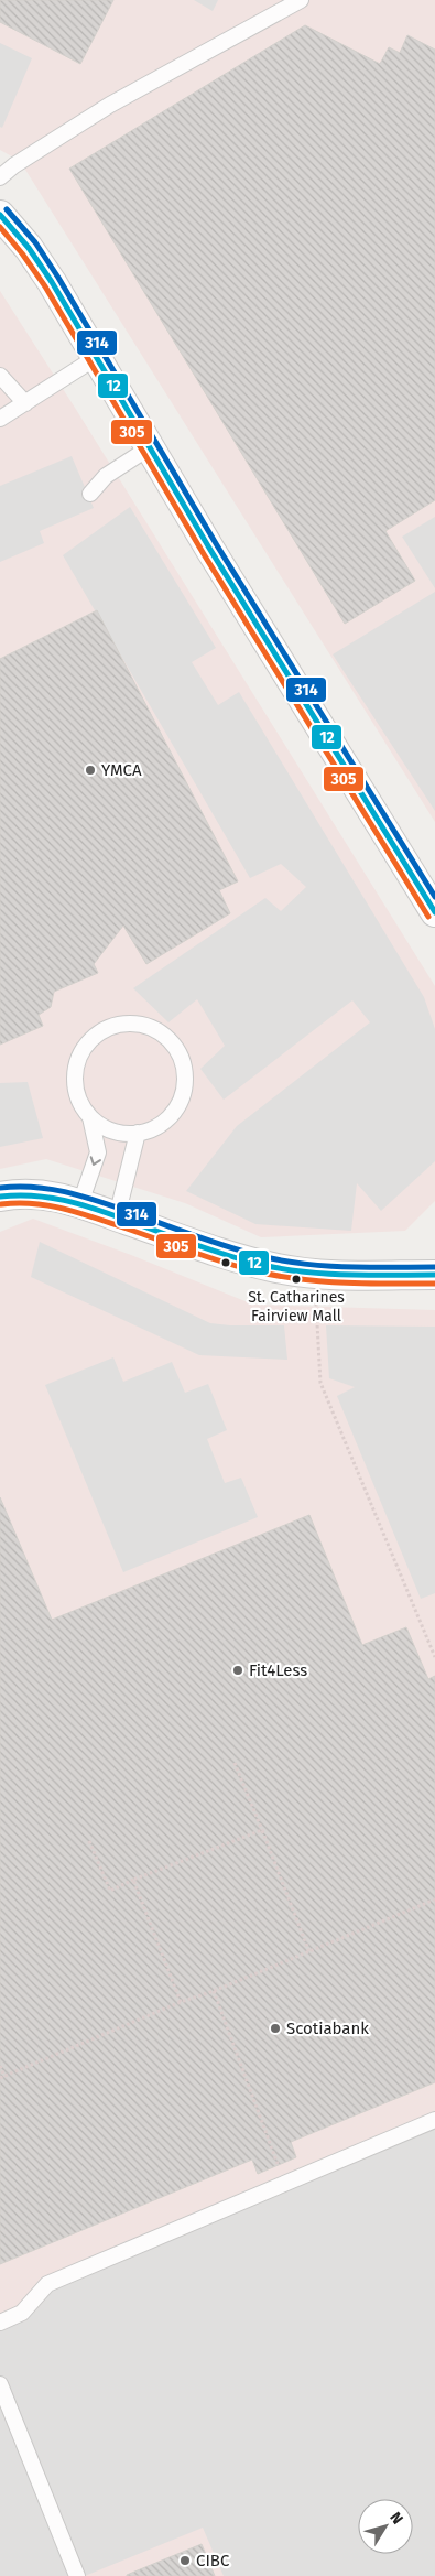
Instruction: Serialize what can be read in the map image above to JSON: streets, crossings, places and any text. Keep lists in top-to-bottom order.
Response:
{
  "places": [
    "YMCA",
    "St. Catharines Fairview Mall",
    "Fit4Less",
    "Scotiabank",
    "CIBC"
  ],
  "lines": ["transit line 314", "transit line 12", "transit line 305"],
  "north": "top right"
}
